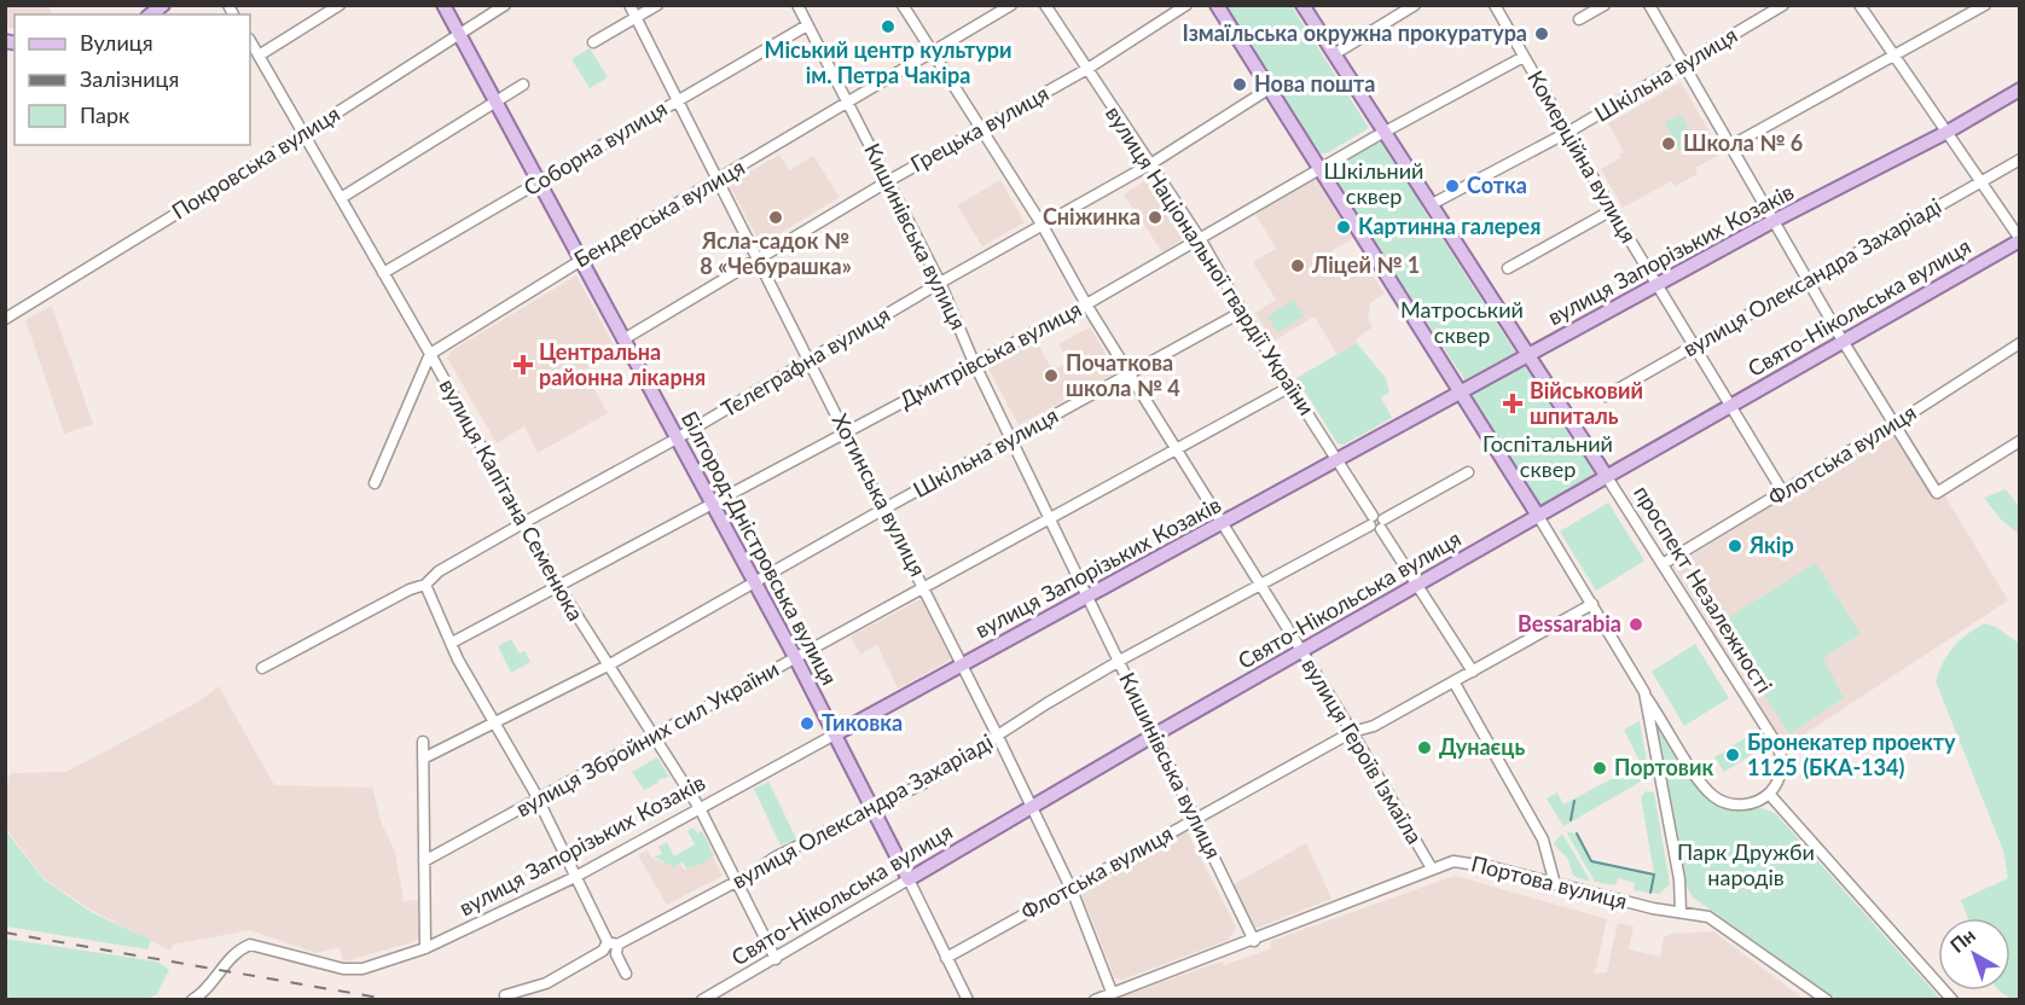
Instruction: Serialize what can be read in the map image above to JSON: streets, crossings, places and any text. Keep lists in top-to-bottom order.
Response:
{
  "streets": {
    "main road": [
      "вулиця Запорізьких Козаків",
      "Свято-Нікольська вулиця",
      "Білгород-Дністровська вулиця",
      "проспект Незалежності"
    ],
    "street": [
      "Шкільна вулиця",
      "Грецька вулиця",
      "Соборна вулиця",
      "Комерційна вулиця",
      "Покровська вулиця",
      "Бендерська вулиця",
      "Кишинівська вулиця",
      "вулиця Національної гвардії України",
      "вулиця Олександра Захаріаді",
      "Дмитрівська вулиця",
      "Телеграфна вулиця",
      "Флотська вулиця",
      "Хотинська вулиця",
      "вулиця Капітана Семенюка",
      "вулиця Збройних сил України",
      "вулиця Героїв Ізмаїла",
      "Портова вулиця"
    ]
  },
  "crossings": [
    ["Шкільна вулиця", "Комерційна вулиця"],
    ["Шкільна вулиця", "Кишинівська вулиця"],
    ["Шкільна вулиця", "вулиця Національної гвардії України"],
    ["Шкільна вулиця", "Хотинська вулиця"],
    ["Шкільна вулиця", "вулиця Капітана Семенюка"],
    ["Шкільна вулиця", "Білгород-Дністровська вулиця"],
    ["Шкільна вулиця", "проспект Незалежності"],
    ["Шкільна вулиця", "вулиця Героїв Ізмаїла"],
    ["Грецька вулиця", "Кишинівська вулиця"],
    ["Грецька вулиця", "вулиця Національної гвардії України"],
    ["Грецька вулиця", "Хотинська вулиця"],
    ["Грецька вулиця", "Білгород-Дністровська вулиця"],
    ["Грецька вулиця", "вулиця Героїв Ізмаїла"],
    ["Соборна вулиця", "Кишинівська вулиця"],
    ["Соборна вулиця", "Хотинська вулиця"],
    ["Соборна вулиця", "вулиця Капітана Семенюка"],
    ["Соборна вулиця", "Білгород-Дністровська вулиця"],
    ["Комерційна вулиця", "вулиця Запорізьких Козаків"],
    ["Комерційна вулиця", "вулиця Олександра Захаріаді"],
    ["Комерційна вулиця", "Свято-Нікольська вулиця"],
    ["Комерційна вулиця", "Дмитрівська вулиця"],
    ["Комерційна вулиця", "Флотська вулиця"],
    ["Покровська вулиця", "вулиця Капітана Семенюка"],
    ["Покровська вулиця", "Білгород-Дністровська вулиця"],
    ["Бендерська вулиця", "Кишинівська вулиця"],
    ["Бендерська вулиця", "Хотинська вулиця"],
    ["Бендерська вулиця", "вулиця Капітана Семенюка"],
    ["Бендерська вулиця", "Білгород-Дністровська вулиця"],
    ["Бендерська вулиця", "вулиця Героїв Ізмаїла"],
    ["Кишинівська вулиця", "вулиця Запорізьких Козаків"],
    ["Кишинівська вулиця", "вулиця Олександра Захаріаді"],
    ["Кишинівська вулиця", "Свято-Нікольська вулиця"],
    ["Кишинівська вулиця", "Дмитрівська вулиця"],
    ["Кишинівська вулиця", "Телеграфна вулиця"],
    ["Кишинівська вулиця", "Флотська вулиця"],
    ["Кишинівська вулиця", "вулиця Збройних сил України"],
    ["Кишинівська вулиця", "Портова вулиця"],
    ["вулиця Запорізьких Козаків", "вулиця Національної гвардії України"],
    ["вулиця Запорізьких Козаків", "Хотинська вулиця"],
    ["вулиця Запорізьких Козаків", "вулиця Капітана Семенюка"],
    ["вулиця Запорізьких Козаків", "Білгород-Дністровська вулиця"],
    ["вулиця Запорізьких Козаків", "проспект Незалежності"],
    ["вулиця Запорізьких Козаків", "вулиця Героїв Ізмаїла"],
    ["вулиця Національної гвардії України", "вулиця Олександра Захаріаді"],
    ["вулиця Національної гвардії України", "Свято-Нікольська вулиця"],
    ["вулиця Національної гвардії України", "Дмитрівська вулиця"],
    ["вулиця Національної гвардії України", "Телеграфна вулиця"],
    ["вулиця Національної гвардії України", "Флотська вулиця"],
    ["вулиця Національної гвардії України", "вулиця Збройних сил України"],
    ["вулиця Олександра Захаріаді", "Хотинська вулиця"],
    ["вулиця Олександра Захаріаді", "вулиця Капітана Семенюка"],
    ["вулиця Олександра Захаріаді", "Білгород-Дністровська вулиця"],
    ["вулиця Олександра Захаріаді", "вулиця Героїв Ізмаїла"],
    ["Свято-Нікольська вулиця", "Хотинська вулиця"],
    ["Свято-Нікольська вулиця", "вулиця Капітана Семенюка"],
    ["Свято-Нікольська вулиця", "Білгород-Дністровська вулиця"],
    ["Свято-Нікольська вулиця", "проспект Незалежності"],
    ["Свято-Нікольська вулиця", "вулиця Героїв Ізмаїла"],
    ["Дмитрівська вулиця", "Хотинська вулиця"],
    ["Дмитрівська вулиця", "вулиця Капітана Семенюка"],
    ["Дмитрівська вулиця", "Білгород-Дністровська вулиця"],
    ["Дмитрівська вулиця", "проспект Незалежності"],
    ["Дмитрівська вулиця", "вулиця Героїв Ізмаїла"],
    ["Телеграфна вулиця", "Хотинська вулиця"],
    ["Телеграфна вулиця", "вулиця Капітана Семенюка"],
    ["Телеграфна вулиця", "Білгород-Дністровська вулиця"],
    ["Телеграфна вулиця", "вулиця Героїв Ізмаїла"],
    ["Флотська вулиця", "Хотинська вулиця"],
    ["Флотська вулиця", "Білгород-Дністровська вулиця"],
    ["Флотська вулиця", "проспект Незалежності"],
    ["Флотська вулиця", "вулиця Героїв Ізмаїла"],
    ["Хотинська вулиця", "вулиця Збройних сил України"],
    ["Хотинська вулиця", "Портова вулиця"],
    ["вулиця Капітана Семенюка", "вулиця Збройних сил України"],
    ["Білгород-Дністровська вулиця", "вулиця Збройних сил України"],
    ["вулиця Збройних сил України", "вулиця Героїв Ізмаїла"],
    ["вулиця Героїв Ізмаїла", "Портова вулиця"]
  ],
  "parks": [
    "Шкільний сквер",
    "Матроський сквер",
    "Госпітальний сквер",
    "Парк Дружби народів"
  ],
  "places": {
    "other": [
      "Міський центр культури ім. Петра Чакіра",
      "Ізмаїльська окружна прокуратура",
      "Нова пошта",
      "Школа № 6",
      "Сотка",
      "Ясла-садок № 8 «Чебурашка»",
      "Сніжинка",
      "Картинна галерея",
      "Ліцей № 1",
      "Початкова школа № 4",
      "Якір",
      "Bessarabia",
      "Тиковка",
      "Дунаєць",
      "Бронекатер проекту 1125 (БКА-134)",
      "Портовик"
    ],
    "health": ["Центральна районна лікарня", "Військовий шпиталь"]
  },
  "legend": ["Вулиця", "Залізниця", "Парк"],
  "north": "top left"
}
